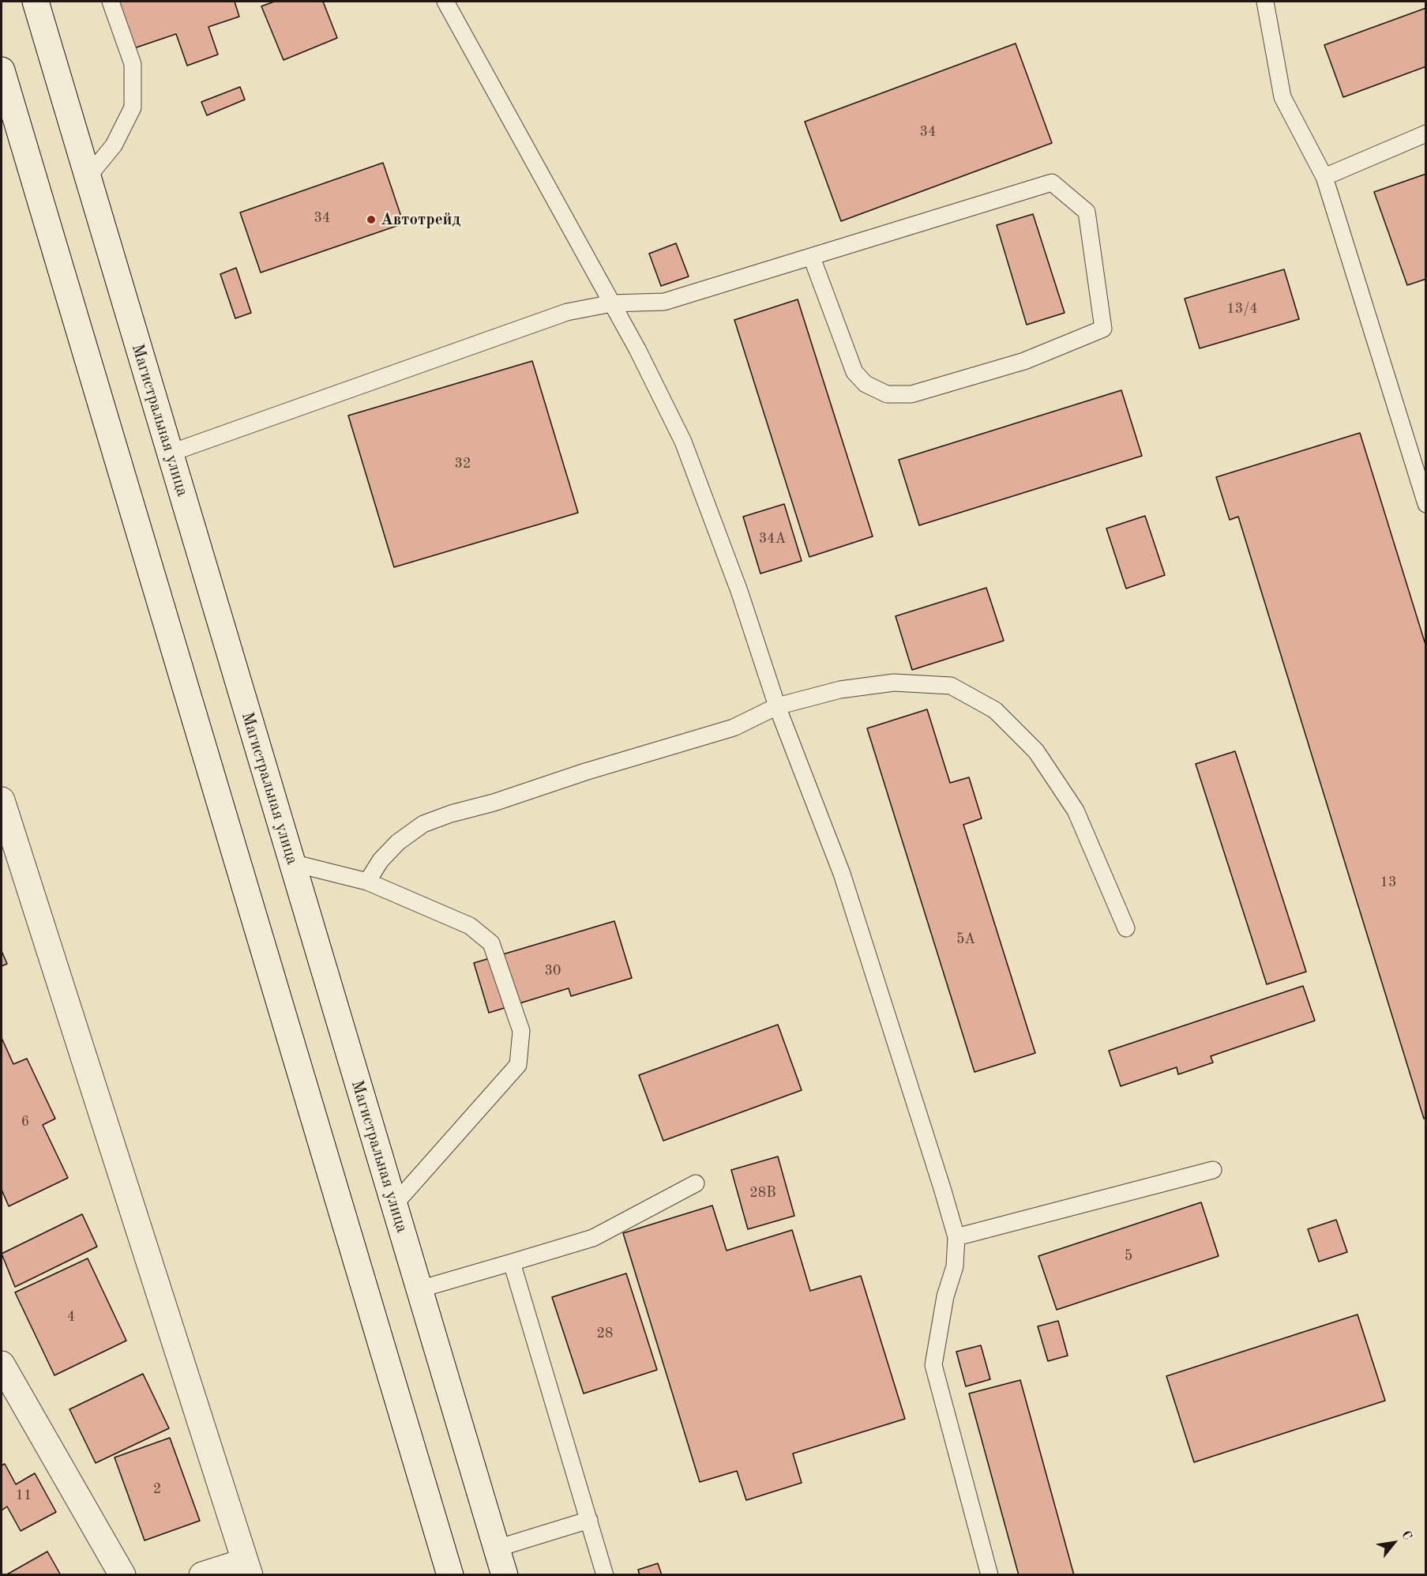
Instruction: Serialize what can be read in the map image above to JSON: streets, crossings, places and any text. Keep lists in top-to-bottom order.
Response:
{
  "streets": {
    "main road": ["Магистральная улица"]
  },
  "places": ["Автотрейд"],
  "house_numbers": [
    "34",
    "34",
    "13/4",
    "32",
    "34А",
    "13",
    "5А",
    "30",
    "6",
    "28В",
    "5",
    "4",
    "28",
    "2",
    "11"
  ],
  "north": "top right"
}
